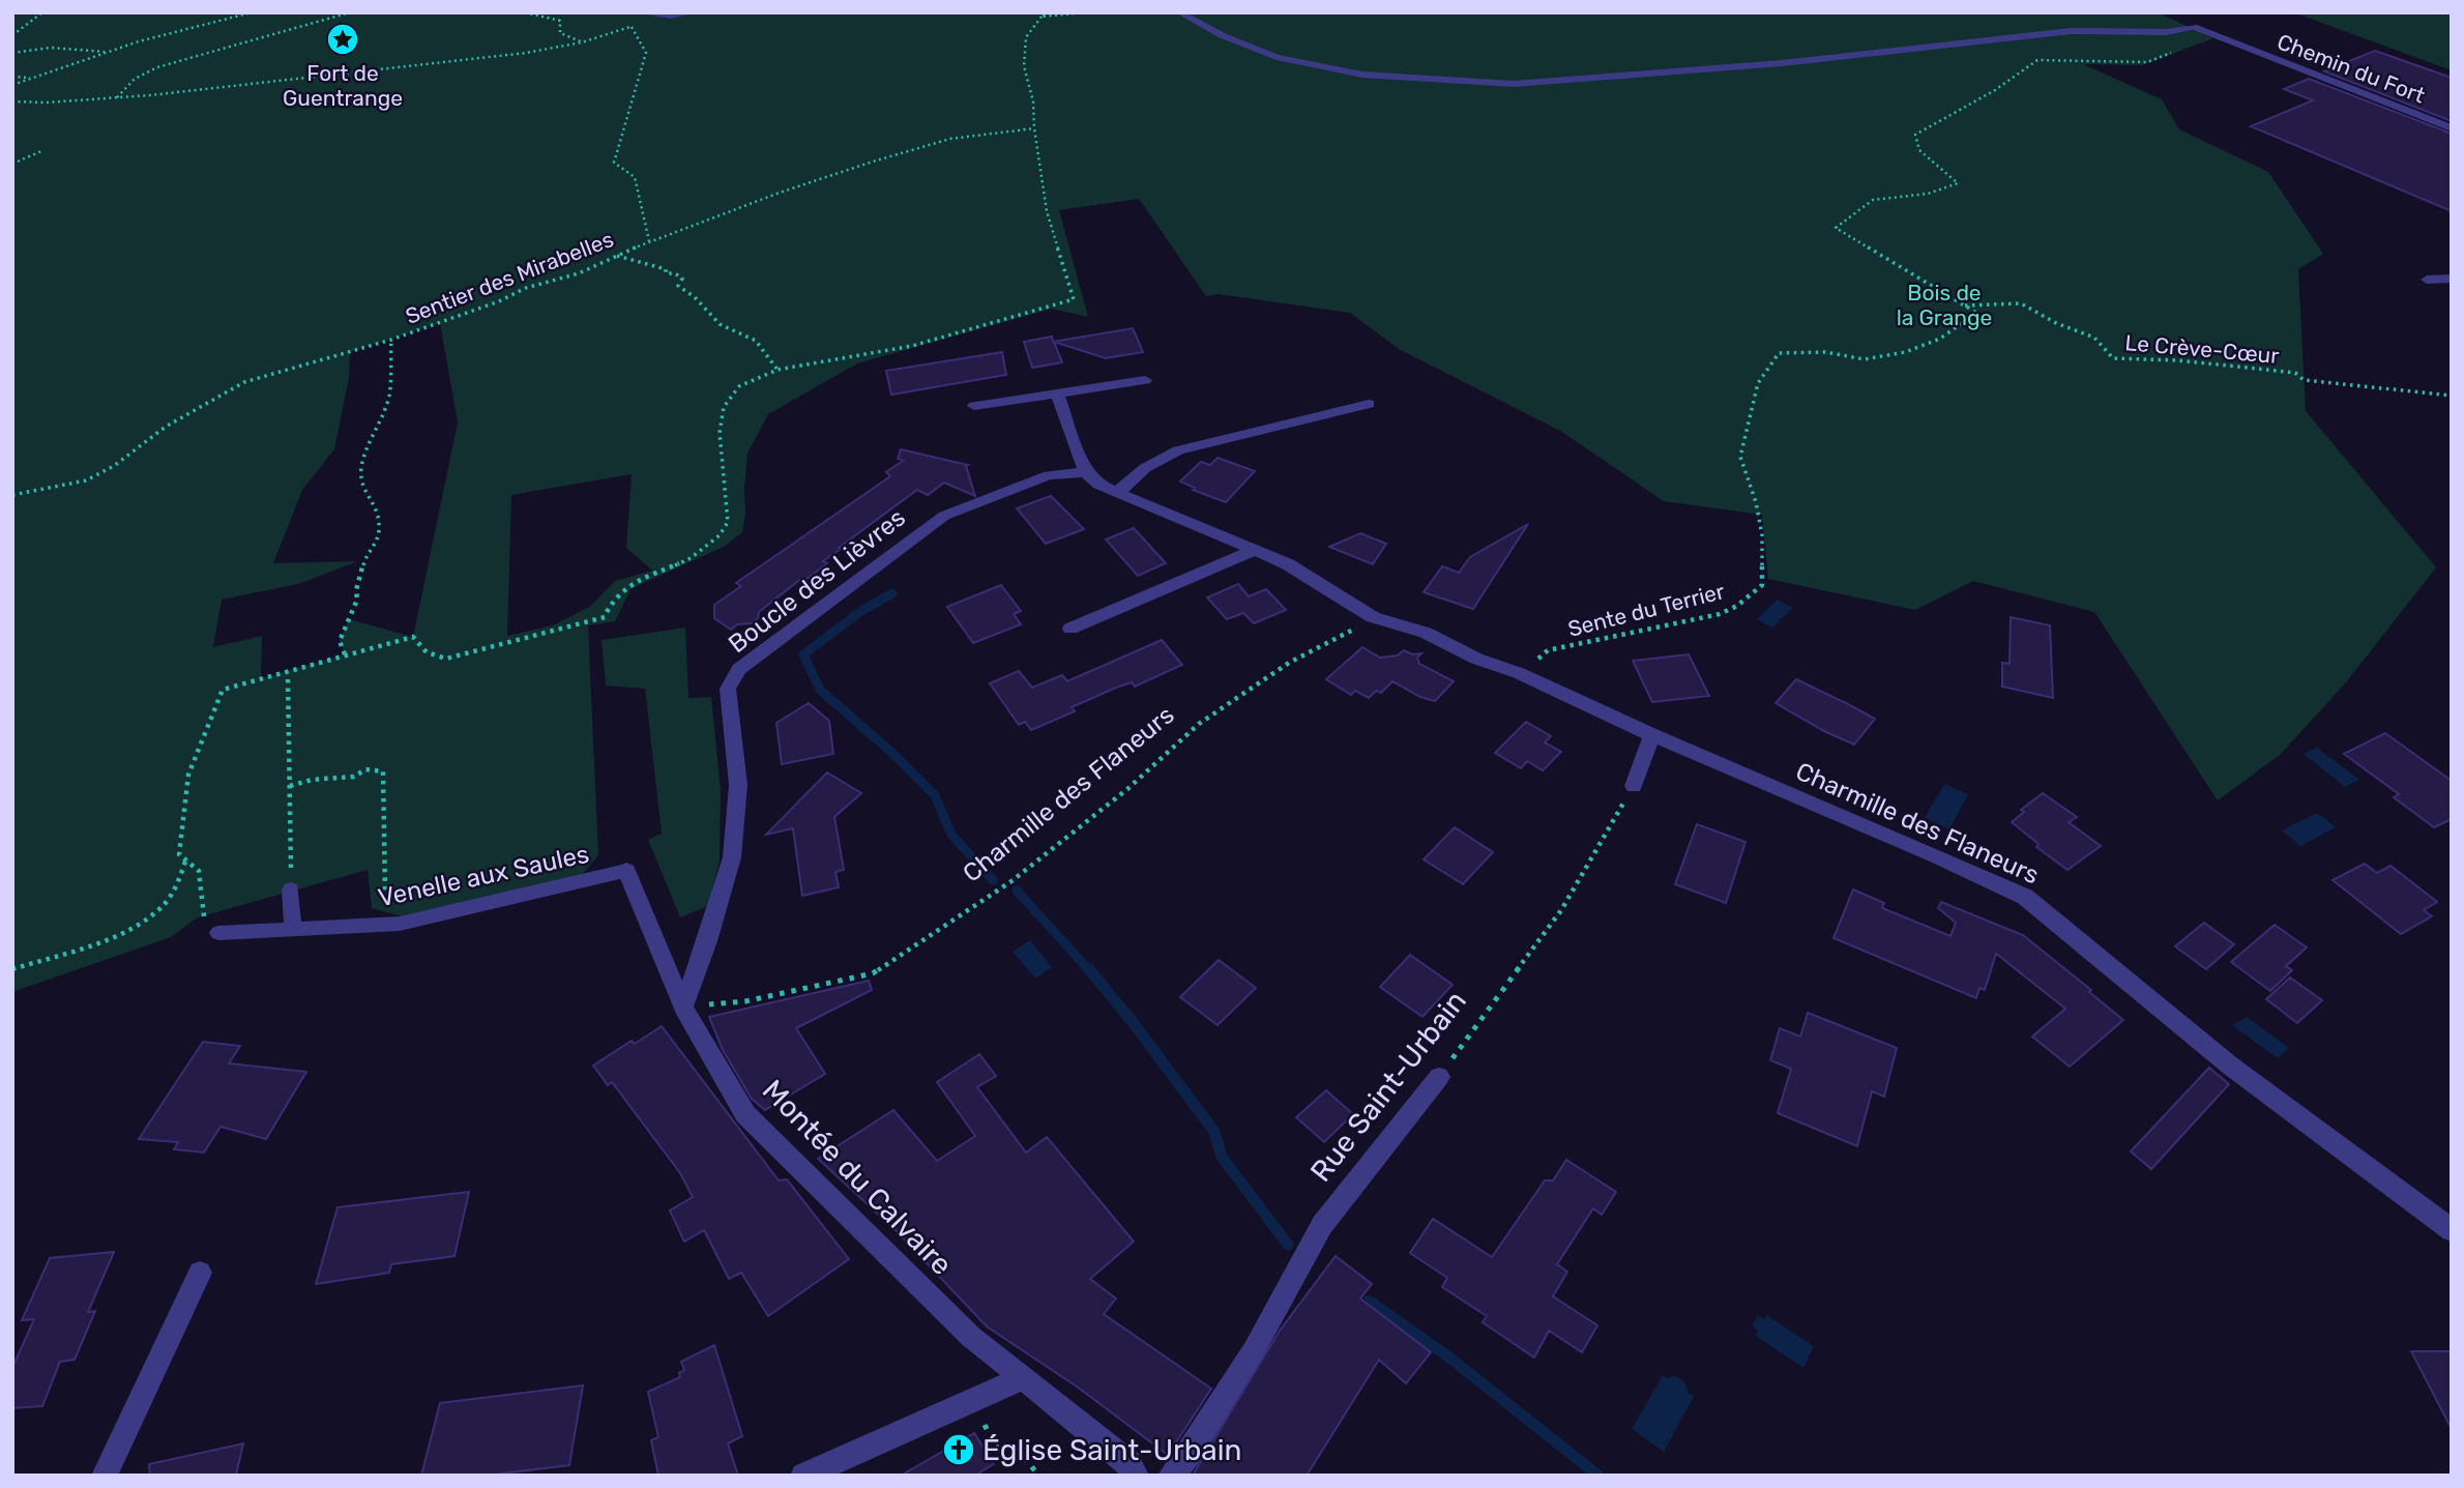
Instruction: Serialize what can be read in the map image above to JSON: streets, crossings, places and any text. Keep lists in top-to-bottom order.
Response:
{
  "streets": {
    "street": [
      "Chemin du Fort",
      "Boucle des Lièvres",
      "Charmille des Flaneurs",
      "Rue Saint-Urbain",
      "Montée du Calvaire"
    ],
    "lane": ["Venelle aux Saules"],
    "path": ["Sentier des Mirabelles", "Le Crève-Cœur", "Sente du Terrier"]
  },
  "crossings": [
    ["Le Crève-Cœur", "Sente du Terrier"],
    ["Boucle des Lièvres", "Charmille des Flaneurs"],
    ["Boucle des Lièvres", "Montée du Calvaire"],
    ["Sente du Terrier", "Charmille des Flaneurs"],
    ["Charmille des Flaneurs", "Montée du Calvaire"],
    ["Venelle aux Saules", "Montée du Calvaire"]
  ],
  "parks": ["Bois de la Grange"],
  "places": {
    "place": ["Fort de Guentrange"],
    "church": ["Église Saint-Urbain"]
  }
}
